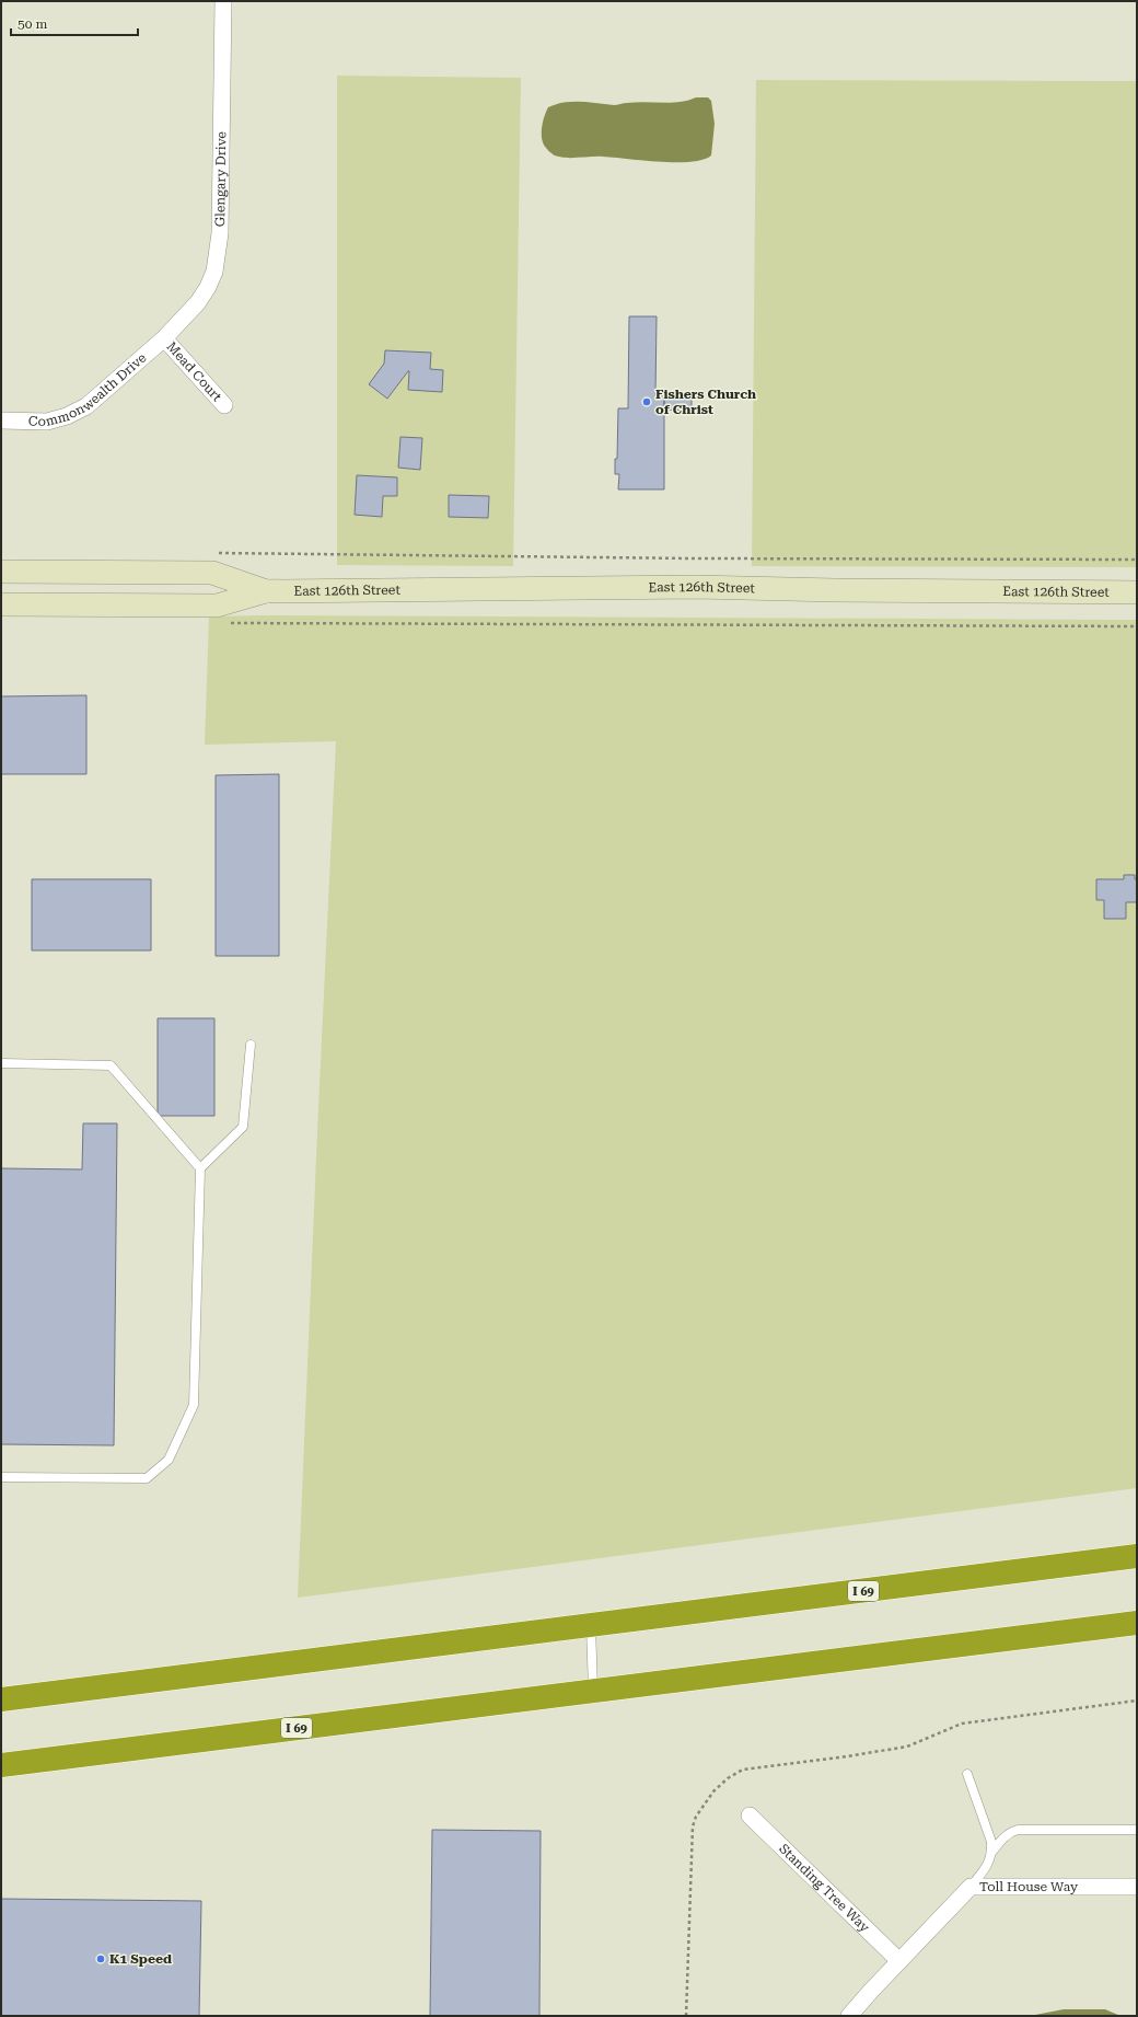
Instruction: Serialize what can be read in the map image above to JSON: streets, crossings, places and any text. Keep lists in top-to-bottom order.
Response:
{
  "streets": {
    "highway": ["I 69"],
    "main road": ["East 126th Street"],
    "street": [
      "Glengary Drive",
      "Mead Court",
      "Commonwealth Drive",
      "Toll House Way",
      "Standing Tree Way"
    ]
  },
  "crossings": [
    ["Glengary Drive", "Mead Court"],
    ["Glengary Drive", "Commonwealth Drive"],
    ["Mead Court", "Commonwealth Drive"],
    ["Toll House Way", "Standing Tree Way"]
  ],
  "places": ["Fishers Church of Christ", "K1 Speed"],
  "scale_bar": "50 m"
}
